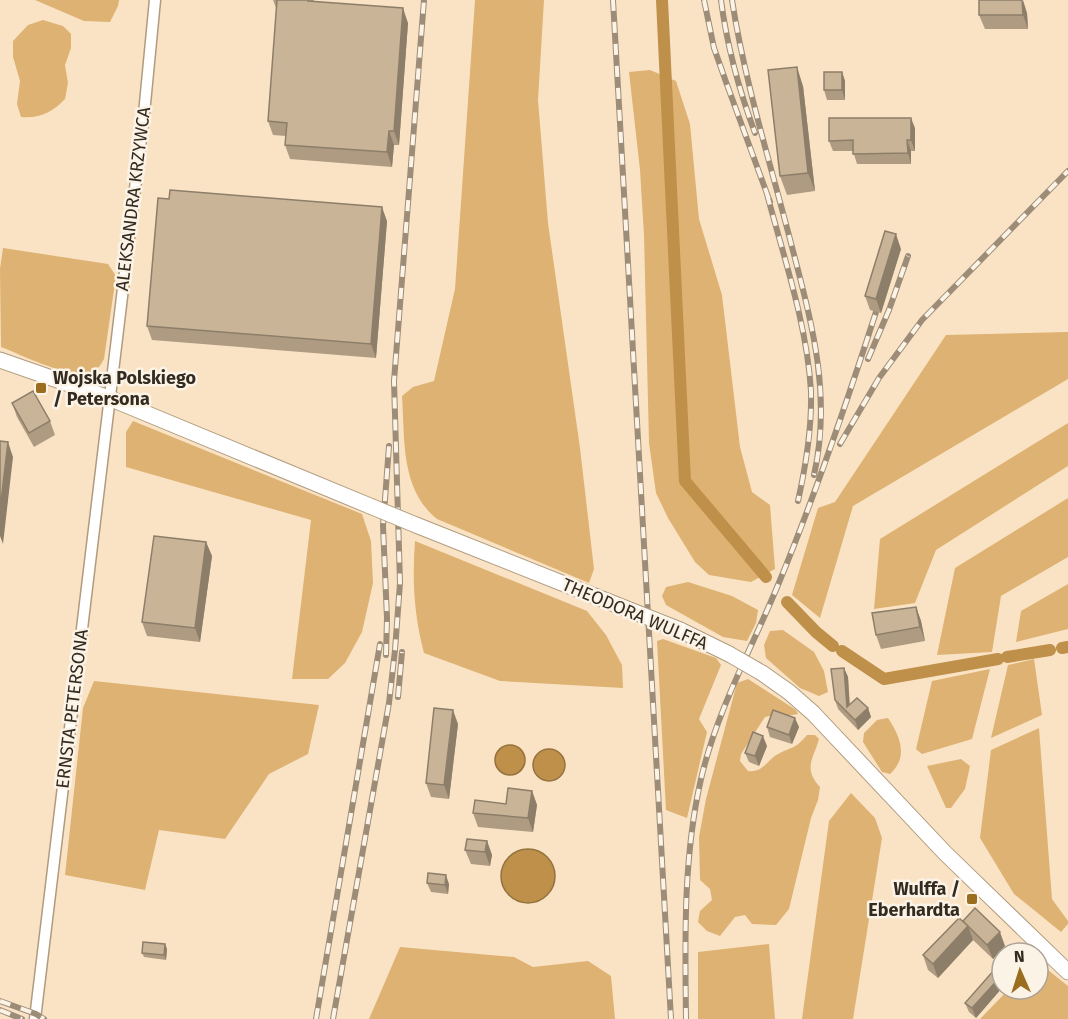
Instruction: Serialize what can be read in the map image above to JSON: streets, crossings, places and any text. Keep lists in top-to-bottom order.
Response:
{
  "streets": {
    "street": ["ALEKSANDRA KRZYWCA", "THEODORA WULFFA", "ERNSTA PETERSONA"]
  },
  "crossings": [
    ["ALEKSANDRA KRZYWCA", "THEODORA WULFFA"],
    ["ALEKSANDRA KRZYWCA", "ERNSTA PETERSONA"],
    ["THEODORA WULFFA", "ERNSTA PETERSONA"]
  ],
  "places": {
    "transit": ["Wojska Polskiego / Petersona", "Wulffa / Eberhardta"]
  },
  "north": "top"
}
